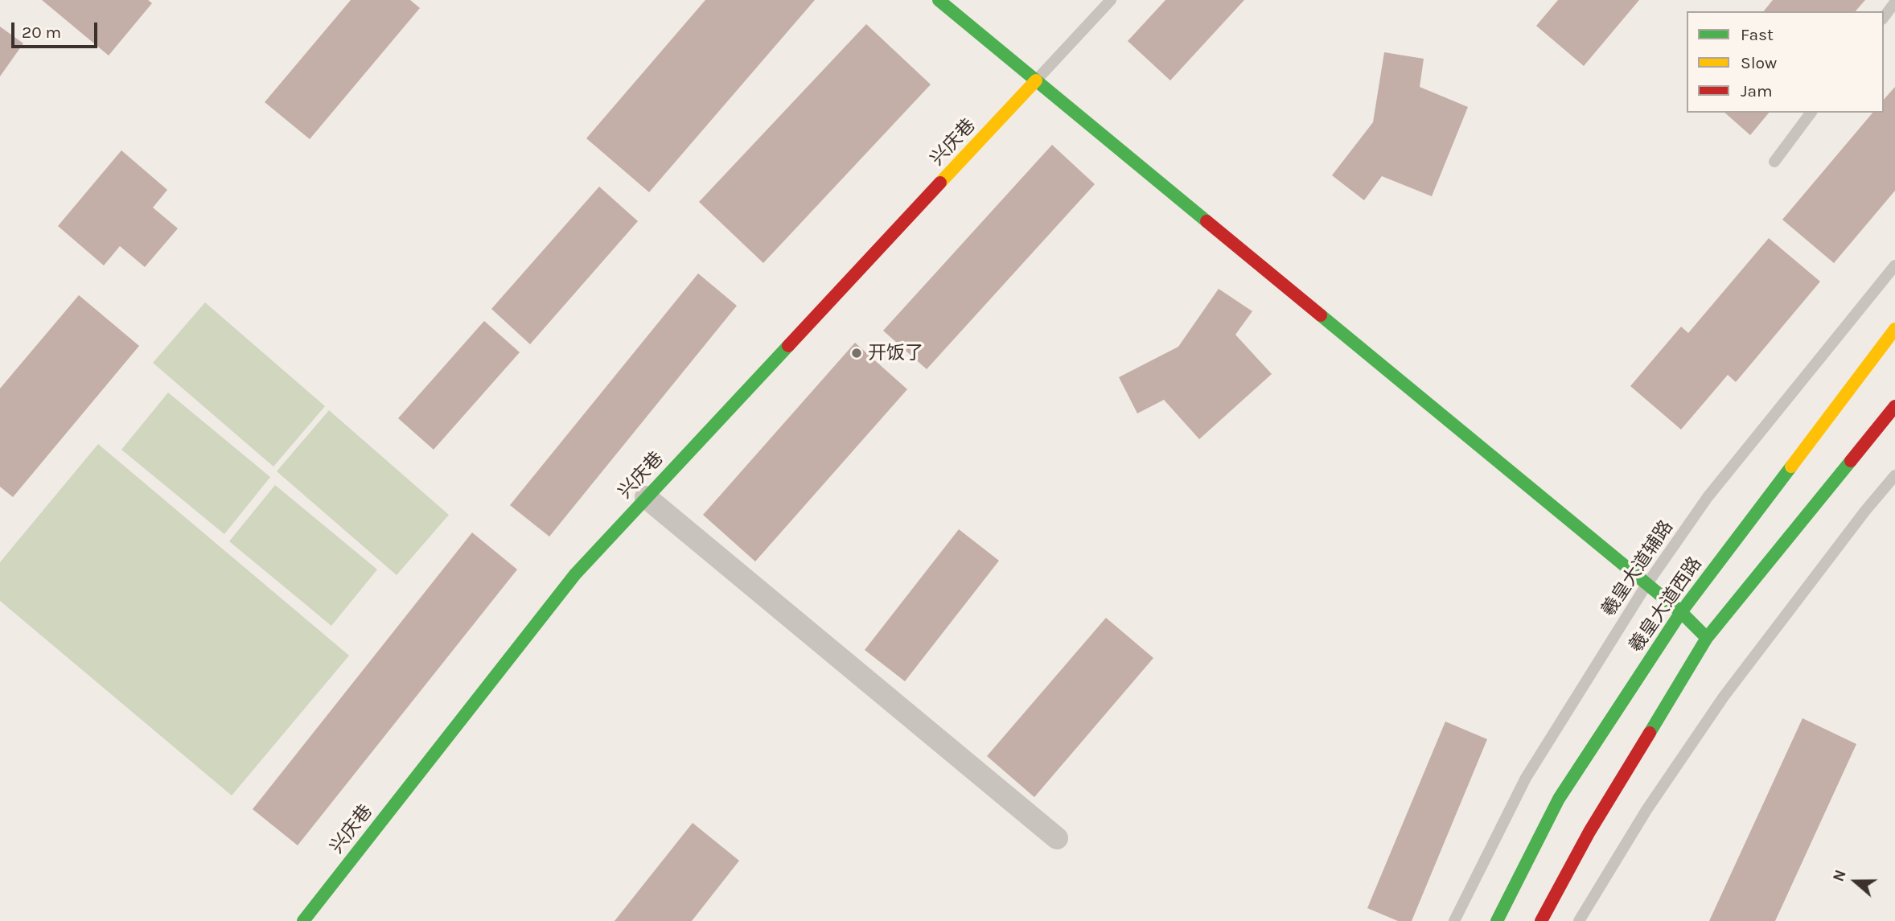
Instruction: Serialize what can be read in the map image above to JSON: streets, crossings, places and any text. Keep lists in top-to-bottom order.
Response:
{
  "streets": {
    "main road": ["兴庆巷", "羲皇大道西路"],
    "lane": ["羲皇大道辅路"]
  },
  "places": ["开饭了"],
  "legend": ["Fast", "Slow", "Jam"],
  "scale_bar": "20 m",
  "north": "left"
}
